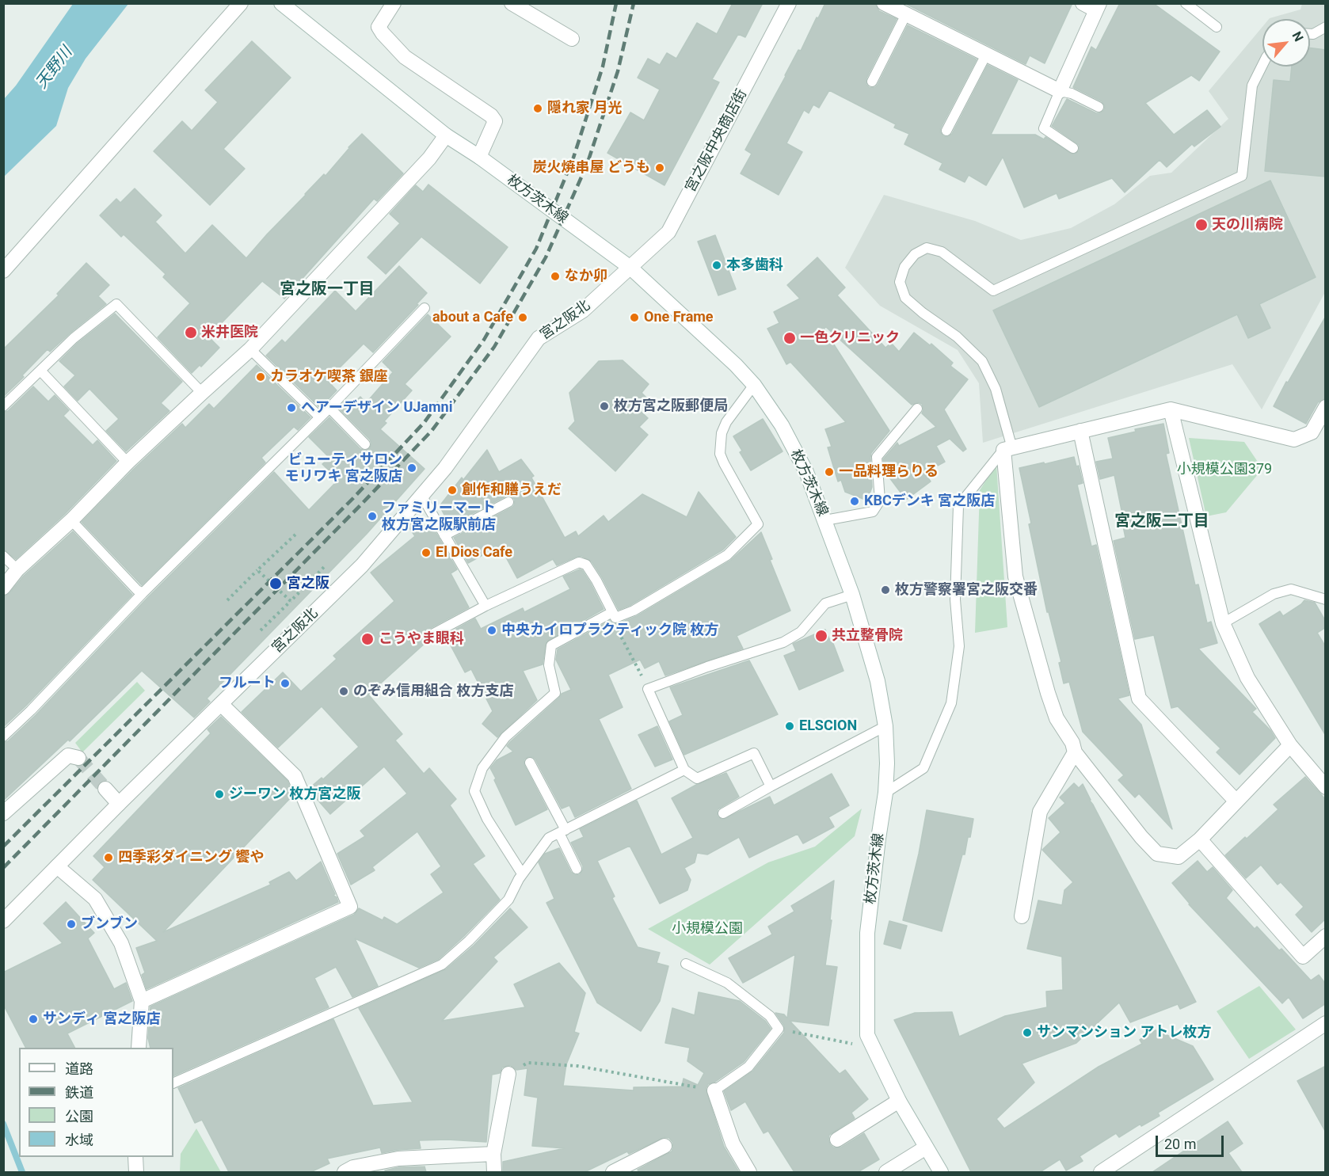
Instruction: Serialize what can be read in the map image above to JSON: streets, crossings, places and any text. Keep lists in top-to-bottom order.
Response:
{
  "streets": {
    "street": ["宮之阪中央商店街", "枚方茨木線", "宮之阪北"]
  },
  "crossings": [
    ["宮之阪中央商店街", "枚方茨木線"],
    ["宮之阪中央商店街", "宮之阪北"],
    ["枚方茨木線", "宮之阪北"]
  ],
  "districts": ["宮之阪一丁目", "宮之阪二丁目"],
  "water": ["天野川"],
  "parks": ["小規模公園379", "小規模公園"],
  "places": [
    "隠れ家 月光",
    "炭火焼串屋 どうも",
    "天の川病院",
    "本多歯科",
    "なか卯",
    "about a Cafe",
    "One Frame",
    "米井医院",
    "一色クリニック",
    "カラオケ喫茶 銀座",
    "枚方宮之阪郵便局",
    "ヘアーデザイン UJamni",
    "ビューティサロン モリワキ 宮之阪店",
    "一品料理らりる",
    "創作和膳うえだ",
    "KBCデンキ 宮之阪店",
    "ファミリーマート 枚方宮之阪駅前店",
    "El Dios Cafe",
    "宮之阪",
    "枚方警察署宮之阪交番",
    "中央カイロプラクティック院 枚方",
    "共立整骨院",
    "こうやま眼科",
    "フルート",
    "のぞみ信用組合 枚方支店",
    "ELSCION",
    "ジーワン 枚方宮之阪",
    "四季彩ダイニング 饗や",
    "ブンブン",
    "サンディ 宮之阪店",
    "サンマンション アトレ枚方"
  ],
  "legend": [
    "道路",
    "鉄道",
    "公園",
    "水域"
  ],
  "scale_bar": "20 m",
  "north": "top right"
}
